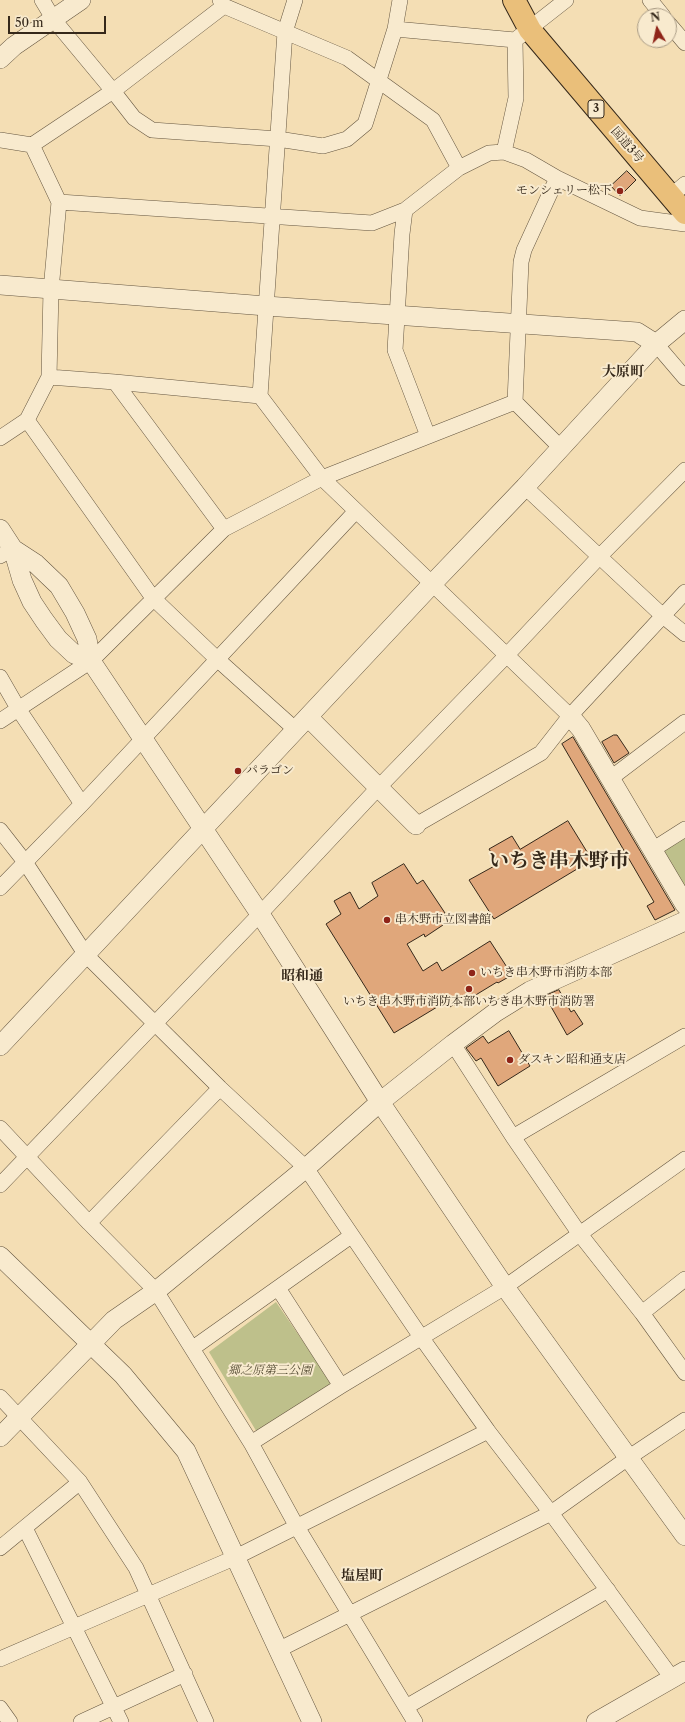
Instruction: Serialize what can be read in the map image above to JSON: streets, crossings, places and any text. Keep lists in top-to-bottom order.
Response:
{
  "streets": {
    "highway": ["3", "国道3号"]
  },
  "districts": [
    "大原町",
    "いちき串木野市",
    "昭和通",
    "塩屋町"
  ],
  "parks": ["郷之原第三公園"],
  "places": [
    "モンシェリー松下",
    "パラゴン",
    "串木野市立図書館",
    "いちき串木野市消防本部",
    "いちき串木野市消防本部いちき串木野市消防署",
    "ダスキン昭和通支店"
  ],
  "scale_bar": "50 m",
  "north": "top"
}
